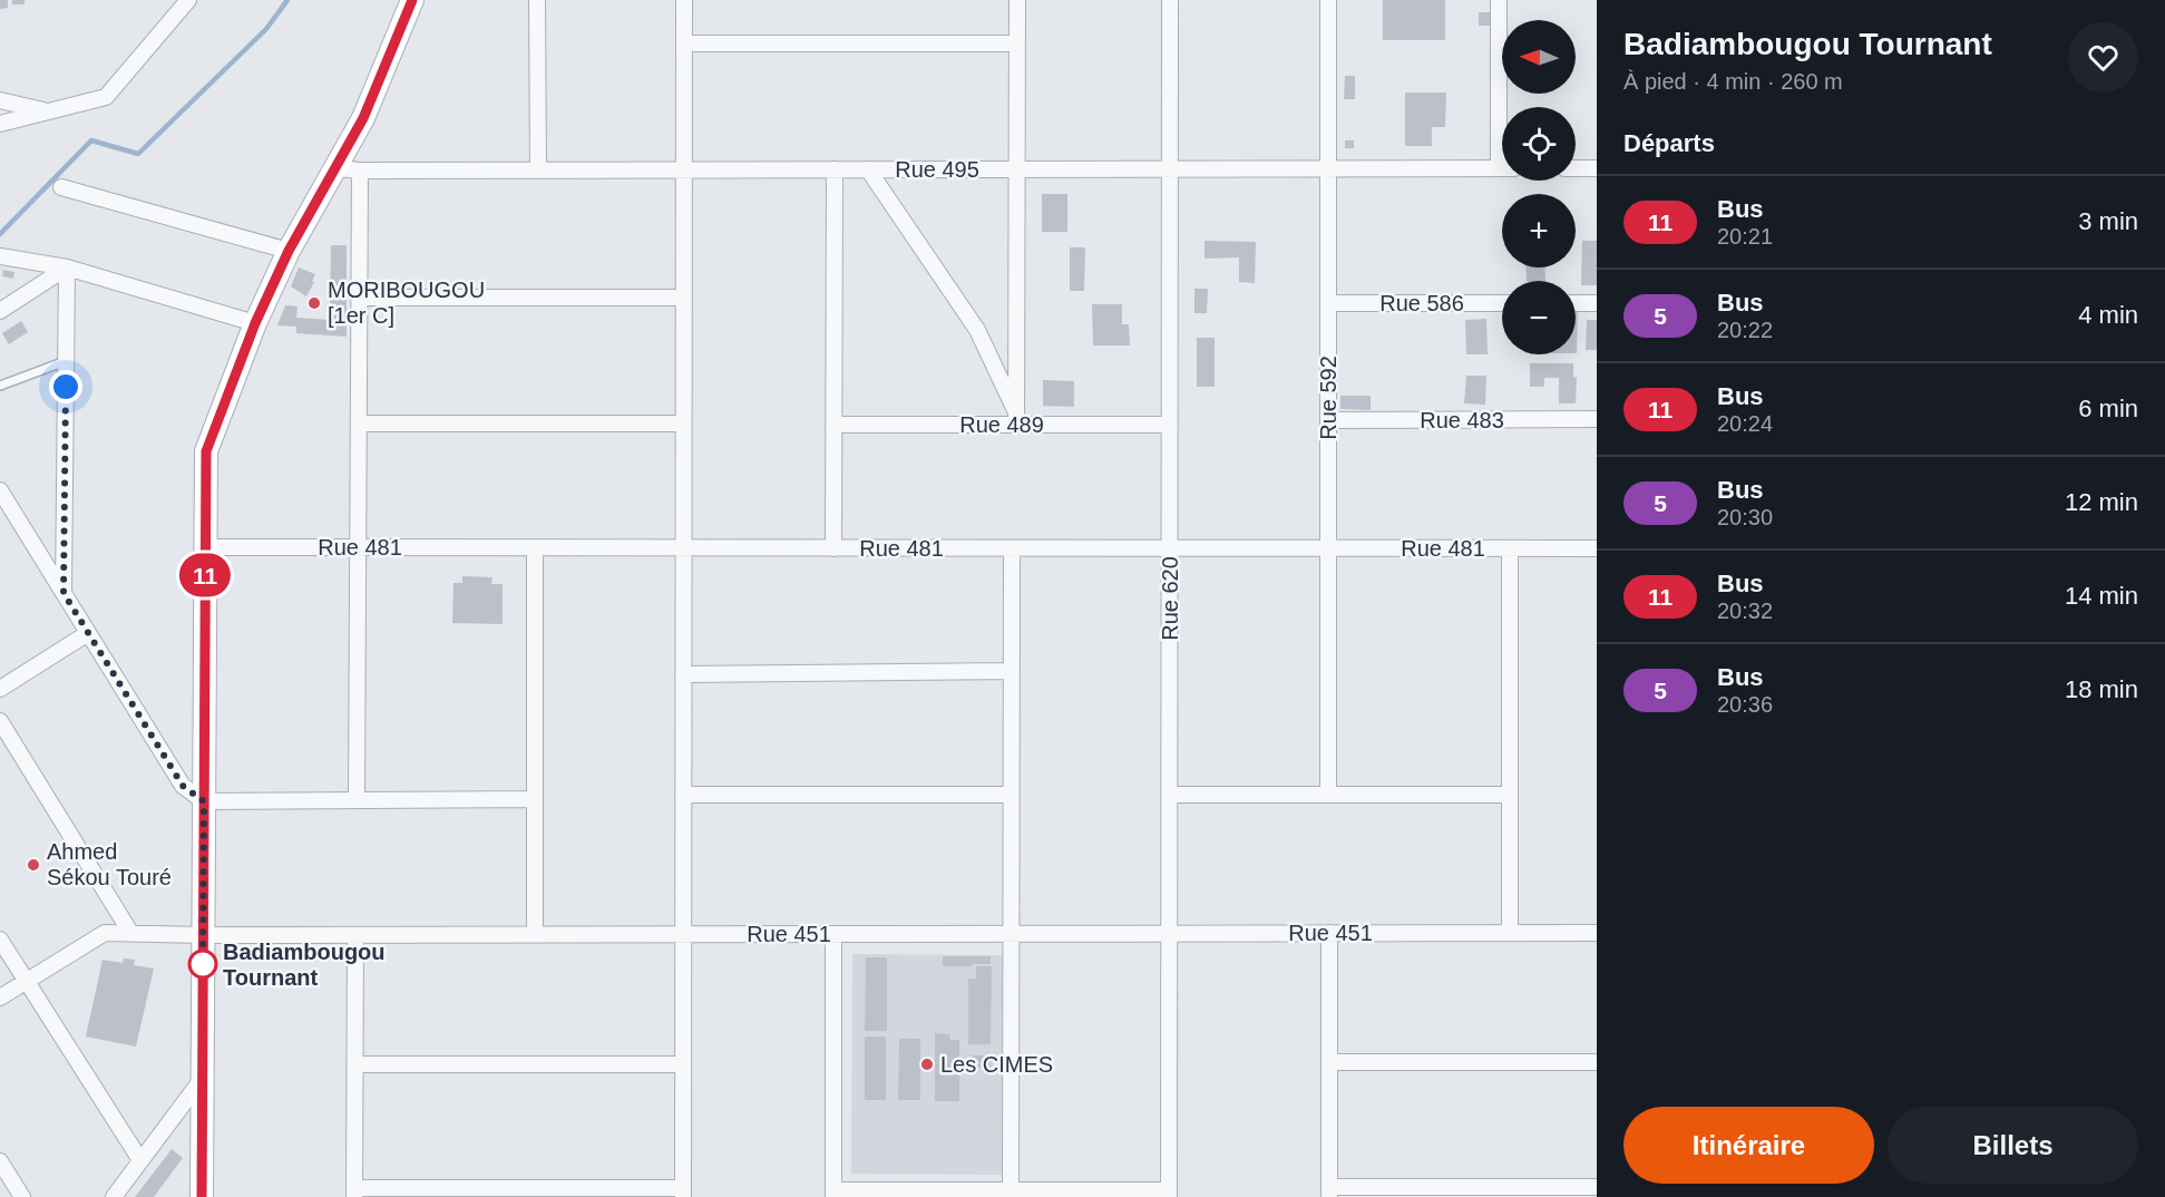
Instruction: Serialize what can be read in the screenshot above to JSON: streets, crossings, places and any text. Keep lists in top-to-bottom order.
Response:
{
  "streets": {
    "street": [
      "Rue 495",
      "Rue 586",
      "Rue 592",
      "Rue 483",
      "Rue 489",
      "Rue 481",
      "Rue 620",
      "Rue 451"
    ]
  },
  "crossings": [
    ["Rue 495", "Rue 592"],
    ["Rue 495", "Rue 620"],
    ["Rue 586", "Rue 592"],
    ["Rue 592", "Rue 483"],
    ["Rue 592", "Rue 481"],
    ["Rue 489", "Rue 620"],
    ["Rue 481", "Rue 620"],
    ["Rue 620", "Rue 451"]
  ],
  "places": [
    "MORIBOUGOU [1er C]",
    "Ahmed Sékou Touré",
    "Badiambougou Tournant",
    "Les CIMES"
  ],
  "lines": ["bus line 11"],
  "north": "left",
  "page": {
    "on_map": "11",
    "heading": [
      ["Badiambougou Tournant", "À pied · 4 min · 260 m"],
      "Départs"
    ],
    "map_buttons": ["+", "−"],
    "list": [
      {
        "mark": "11",
        "name": "Bus",
        "note": "20:21",
        "value": "3 min"
      },
      {
        "mark": "5",
        "name": "Bus",
        "note": "20:22",
        "value": "4 min"
      },
      {
        "mark": "11",
        "name": "Bus",
        "note": "20:24",
        "value": "6 min"
      },
      {
        "mark": "5",
        "name": "Bus",
        "note": "20:30",
        "value": "12 min"
      },
      {
        "mark": "11",
        "name": "Bus",
        "note": "20:32",
        "value": "14 min"
      },
      {
        "mark": "5",
        "name": "Bus",
        "note": "20:36",
        "value": "18 min"
      }
    ],
    "buttons": ["Itinéraire", "Billets"]
  }
}
